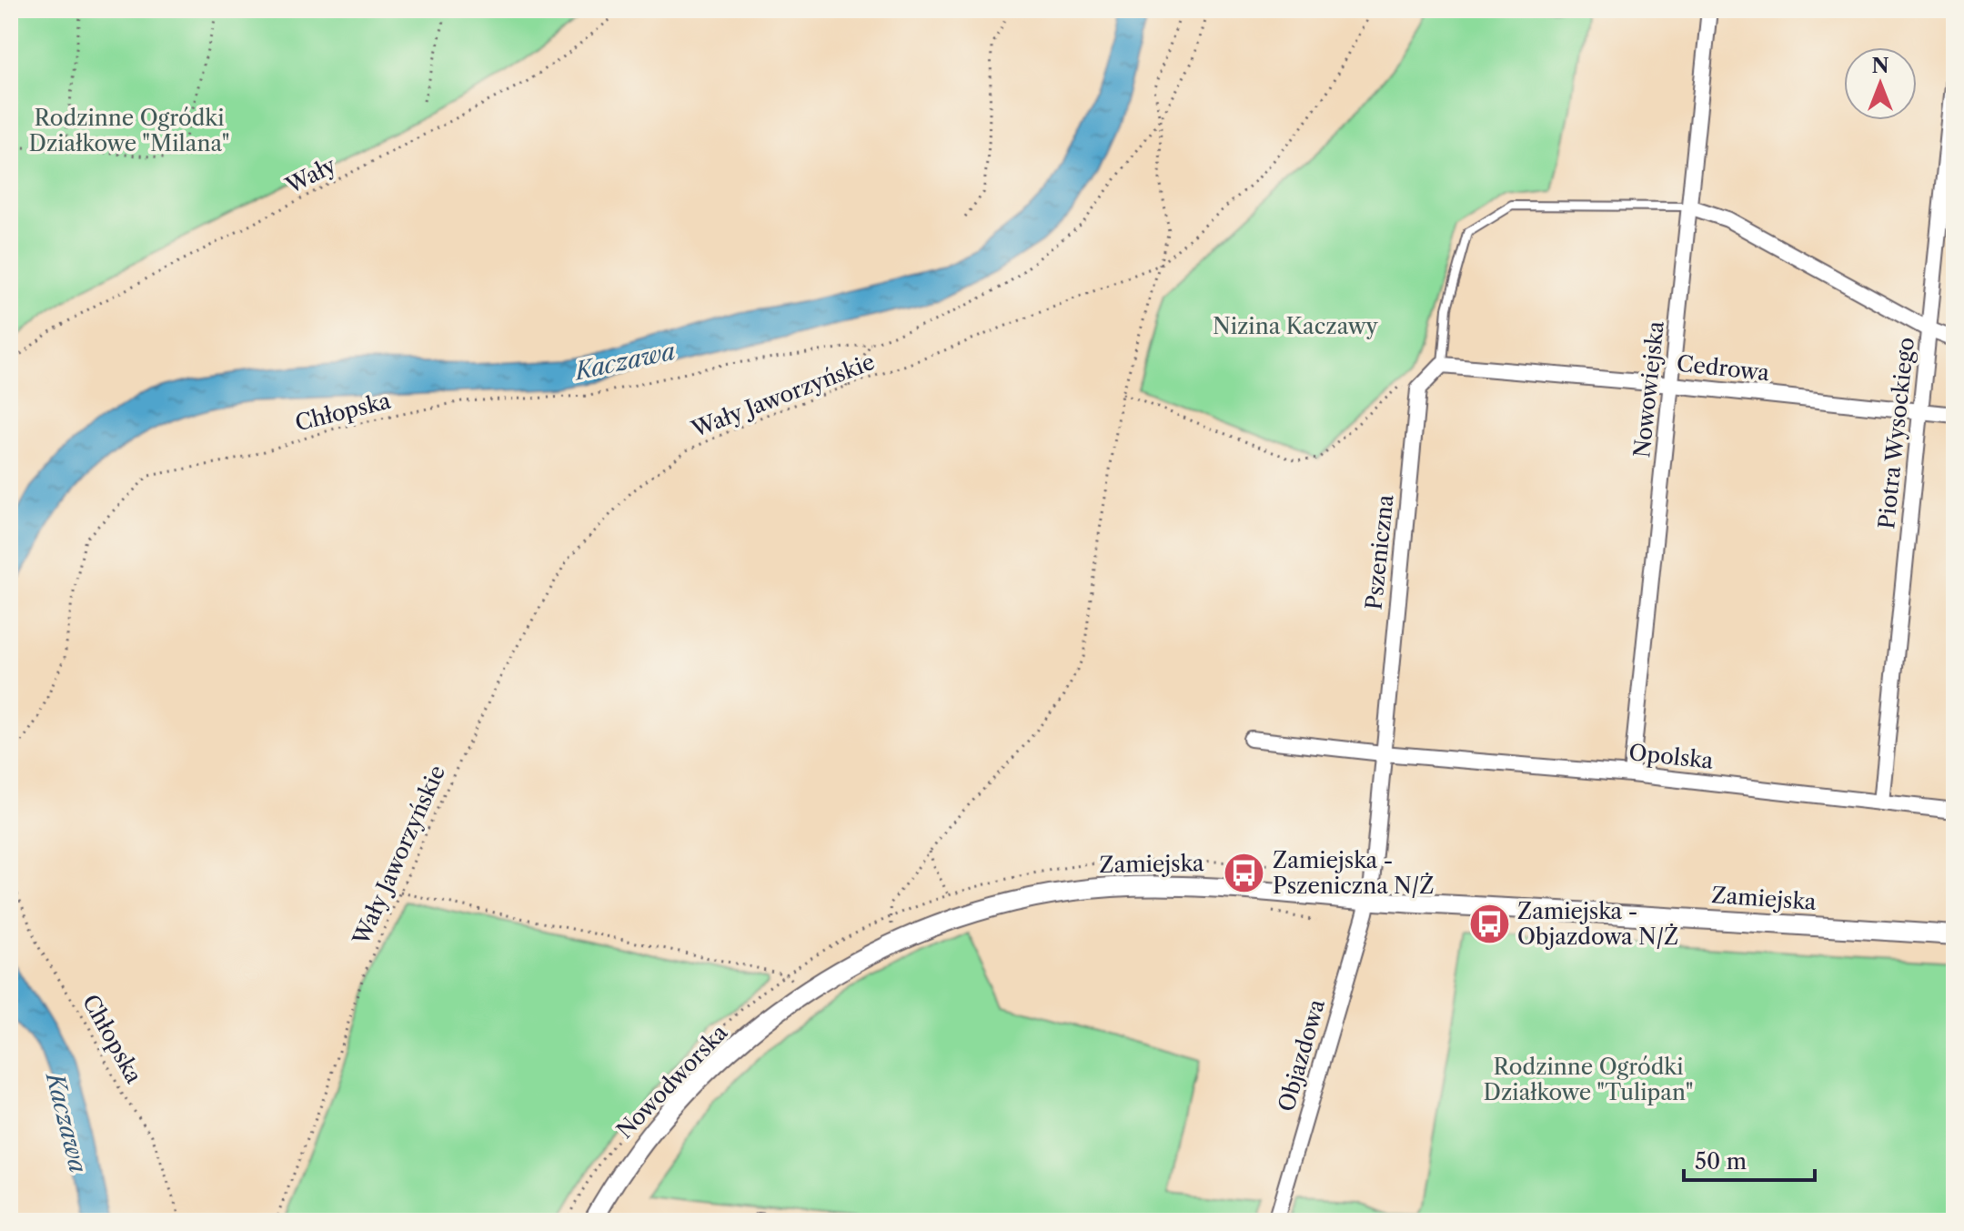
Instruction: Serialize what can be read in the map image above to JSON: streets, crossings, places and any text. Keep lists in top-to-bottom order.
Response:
{
  "streets": {
    "street": [
      "Cedrowa",
      "Nowowiejska",
      "Piotra Wysockiego",
      "Pszeniczna",
      "Opolska",
      "Zamiejska",
      "Objazdowa",
      "Nowodworska"
    ],
    "path": ["Wały", "Wały Jaworzyńskie", "Chłopska"]
  },
  "crossings": [
    ["Cedrowa", "Nowowiejska"],
    ["Cedrowa", "Piotra Wysockiego"],
    ["Nowowiejska", "Opolska"],
    ["Piotra Wysockiego", "Opolska"],
    ["Pszeniczna", "Opolska"],
    ["Pszeniczna", "Zamiejska"],
    ["Pszeniczna", "Objazdowa"],
    ["Zamiejska", "Objazdowa"],
    ["Zamiejska", "Nowodworska"]
  ],
  "water": ["Kaczawa"],
  "parks": ["Rodzinne Ogródki Działkowe \"Milana\"", "Nizina Kaczawy", "Rodzinne Ogródki Działkowe \"Tulipan\""],
  "places": {
    "bus stop": ["Zamiejska - Pszeniczna N/Ż", "Zamiejska - Objazdowa N/Ż"]
  },
  "scale_bar": "50 m",
  "north": "top"
}
